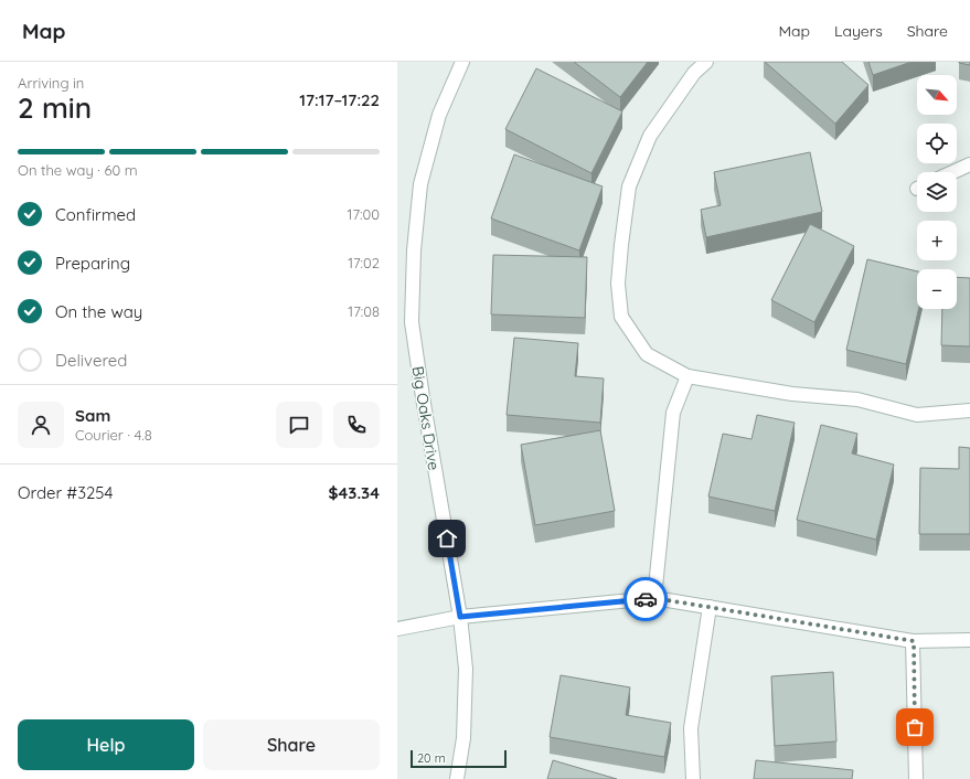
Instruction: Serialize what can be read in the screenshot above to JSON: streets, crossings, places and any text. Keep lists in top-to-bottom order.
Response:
{
  "streets": {
    "street": ["Big Oaks Drive"]
  },
  "scale_bar": "20 m",
  "north": "bottom right",
  "page": {
    "header": "Map",
    "nav": ["Map", "Layers", "Share"],
    "heading": ["2 min", "Arriving in", "17:17–17:22"],
    "panel": [
      "Sam",
      "Courier · 4.8",
      "Order #3254",
      "$43.34"
    ],
    "map_buttons": ["+", "−"],
    "bar": "On the way · 60 m",
    "list": [
      ["Confirmed", "17:00"],
      ["Preparing", "17:02"],
      ["On the way", "17:08"],
      "Delivered"
    ],
    "buttons": ["Help", "Share"],
    "scale": "20 m"
  }
}
